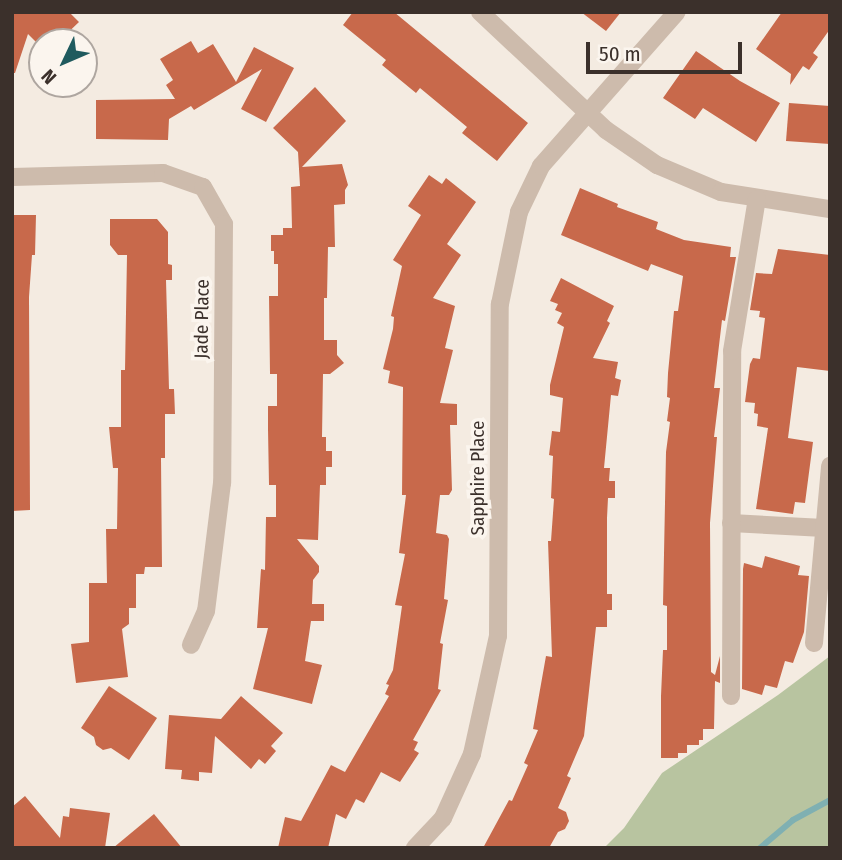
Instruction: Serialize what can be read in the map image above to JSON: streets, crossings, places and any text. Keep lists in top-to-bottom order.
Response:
{
  "streets": {
    "street": ["Jade Place", "Sapphire Place"]
  },
  "scale_bar": "50 m",
  "north": "bottom left"
}
